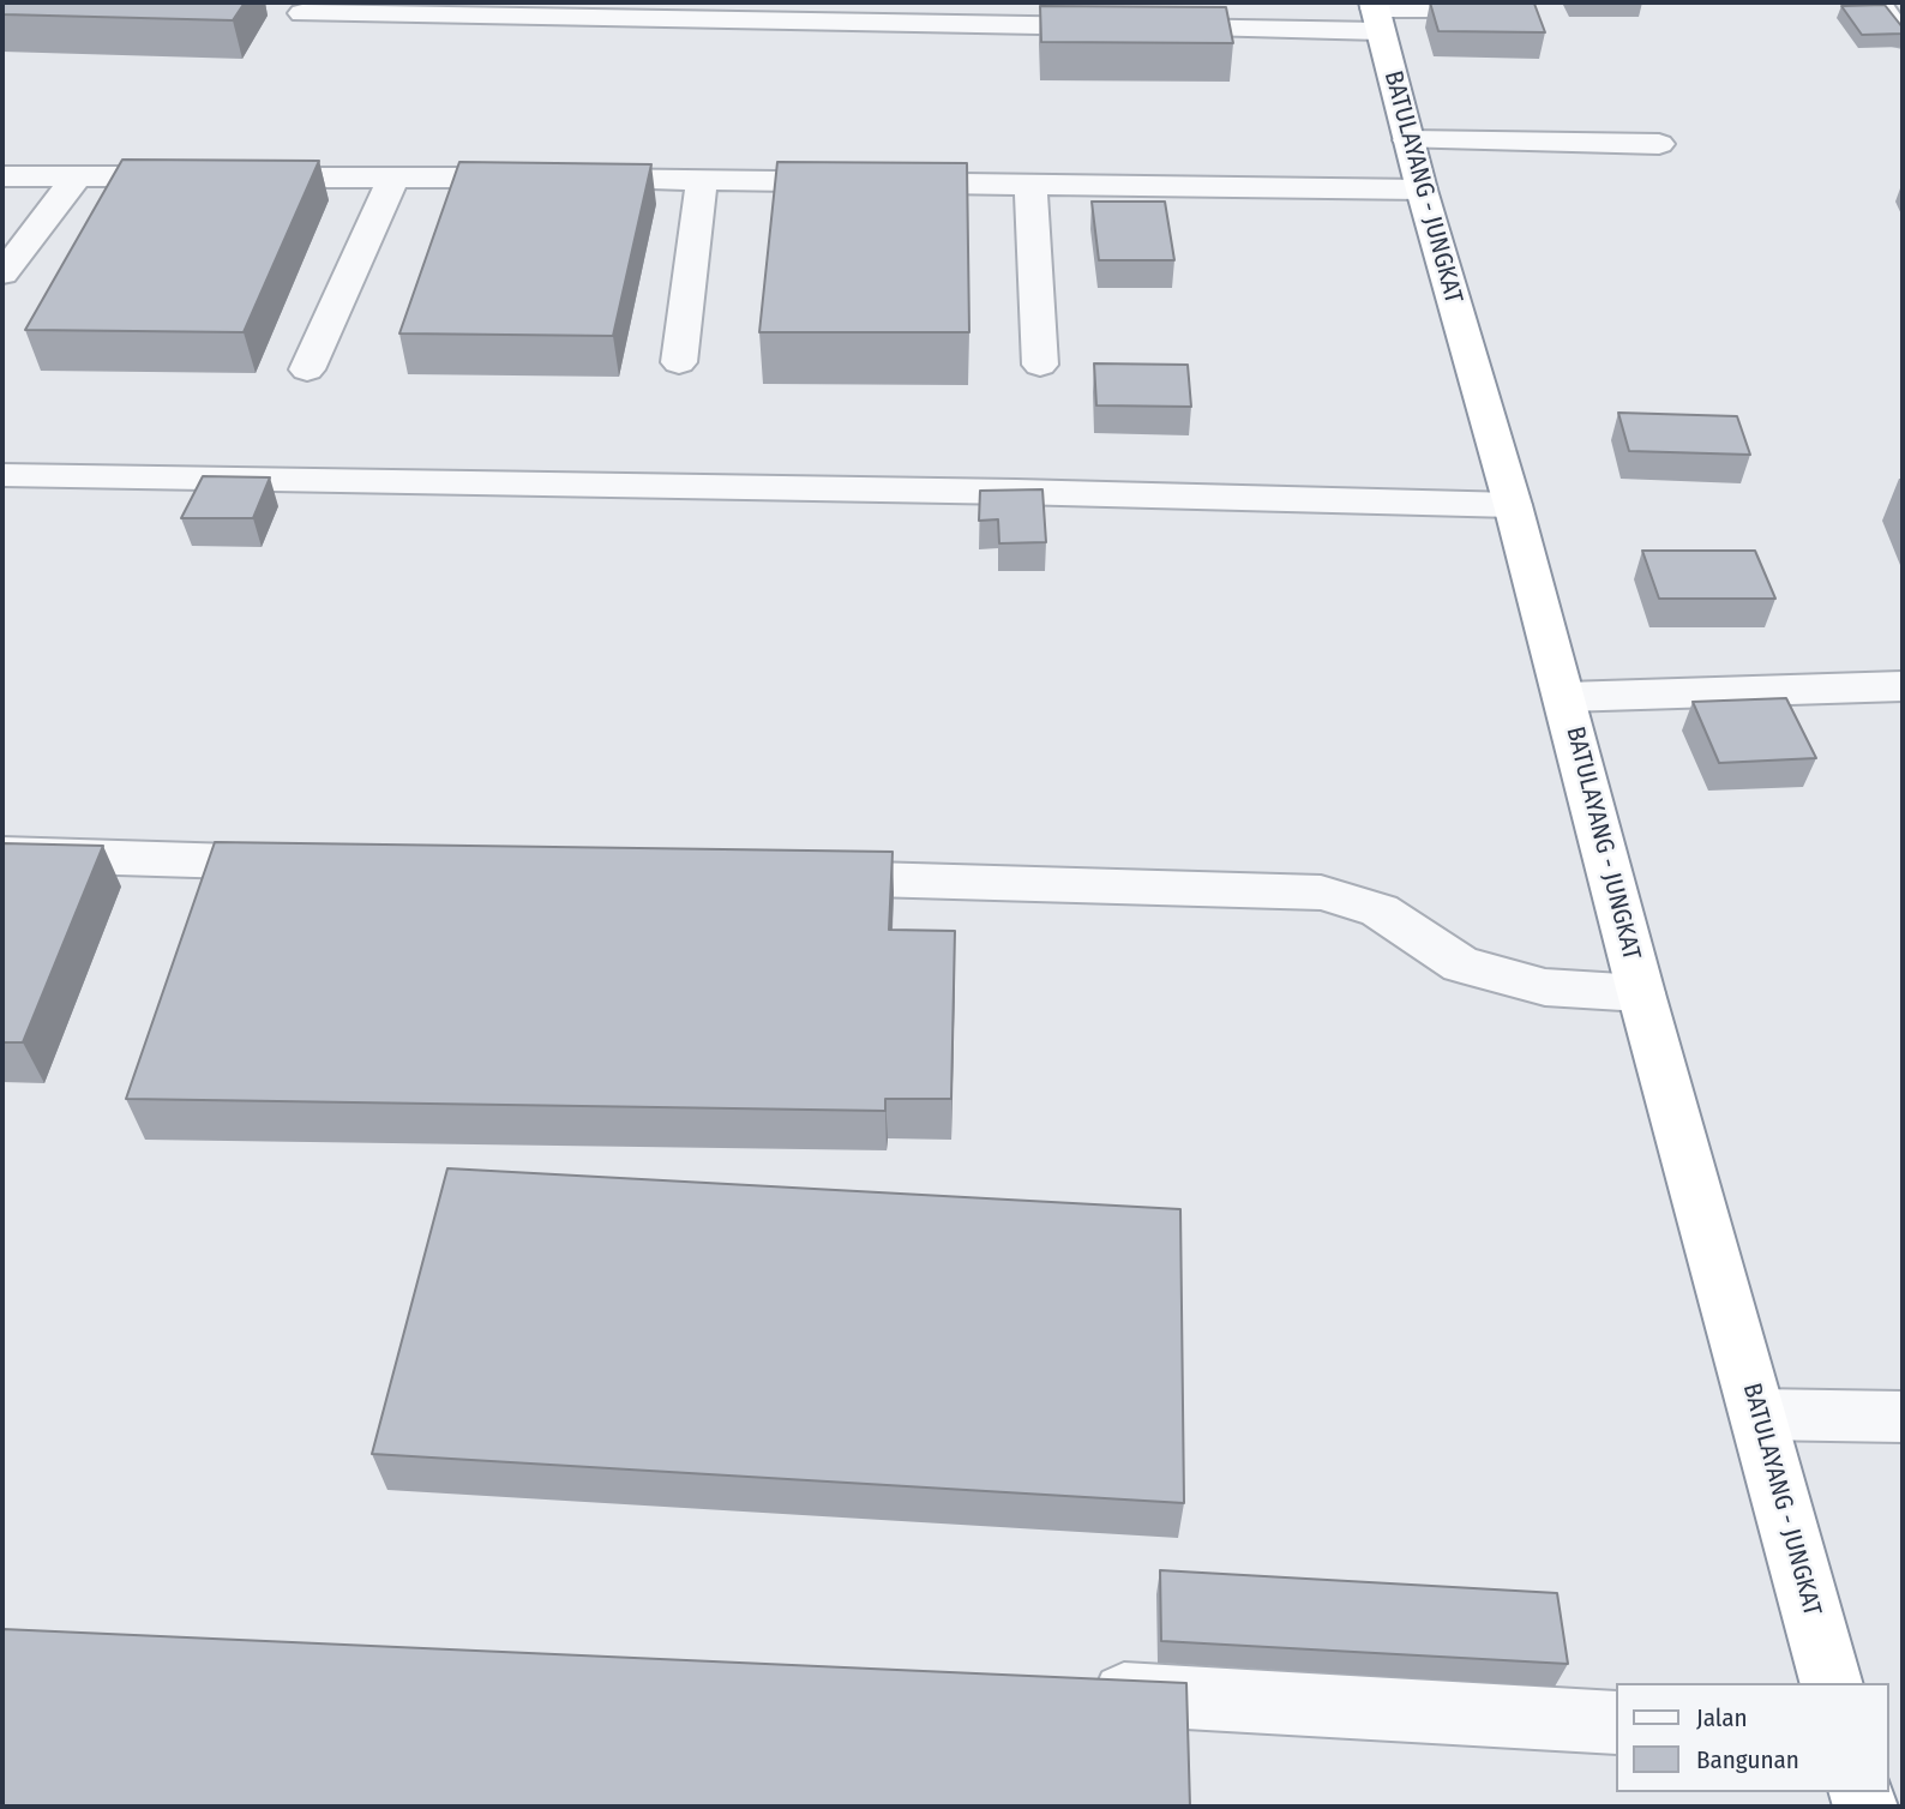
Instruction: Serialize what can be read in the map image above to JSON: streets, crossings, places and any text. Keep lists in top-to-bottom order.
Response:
{
  "streets": {
    "highway": ["BATULAYANG - JUNGKAT"]
  },
  "legend": ["Jalan", "Bangunan"]
}
